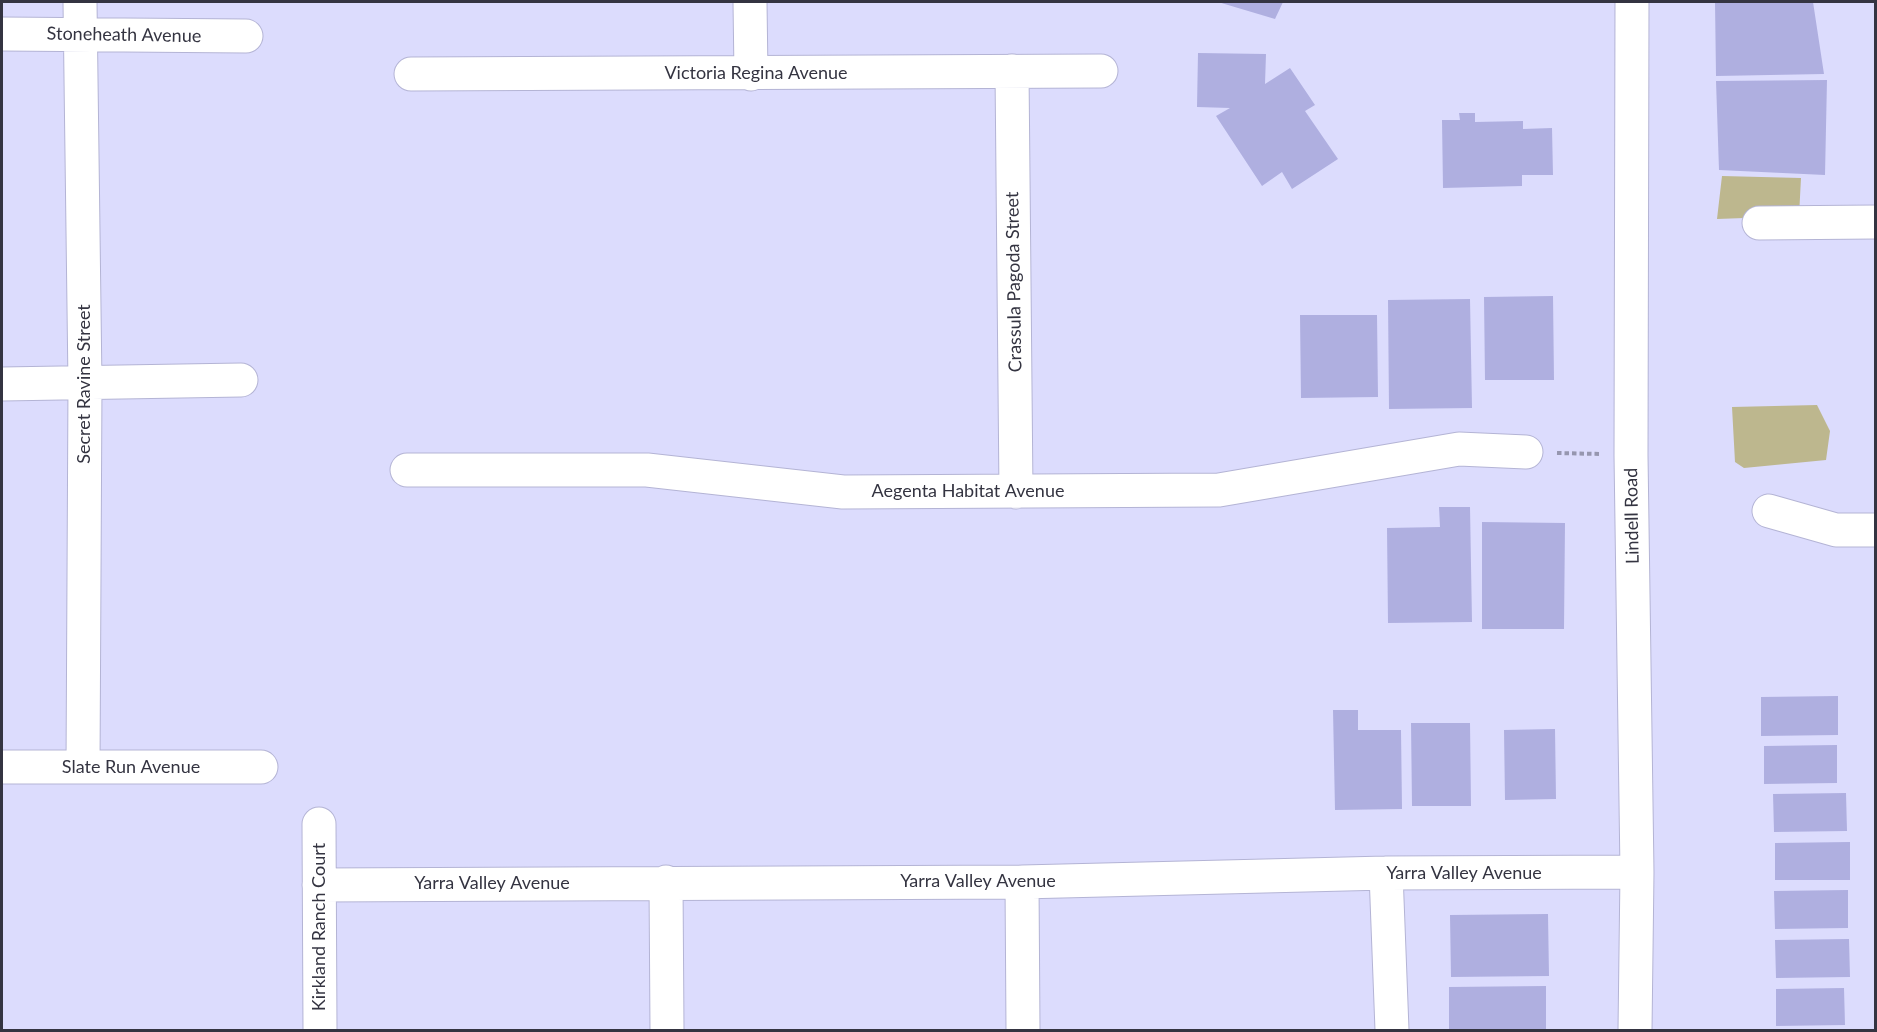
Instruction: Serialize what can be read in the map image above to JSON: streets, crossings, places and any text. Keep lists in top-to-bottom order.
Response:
{
  "streets": {
    "street": [
      "Stoneheath Avenue",
      "Victoria Regina Avenue",
      "Crassula Pagoda Street",
      "Secret Ravine Street",
      "Aegenta Habitat Avenue",
      "Lindell Road",
      "Slate Run Avenue",
      "Yarra Valley Avenue",
      "Kirkland Ranch Court"
    ]
  },
  "crossings": [
    ["Stoneheath Avenue", "Secret Ravine Street"],
    ["Victoria Regina Avenue", "Crassula Pagoda Street"],
    ["Crassula Pagoda Street", "Aegenta Habitat Avenue"],
    ["Secret Ravine Street", "Slate Run Avenue"],
    ["Lindell Road", "Yarra Valley Avenue"],
    ["Yarra Valley Avenue", "Kirkland Ranch Court"]
  ]
}
